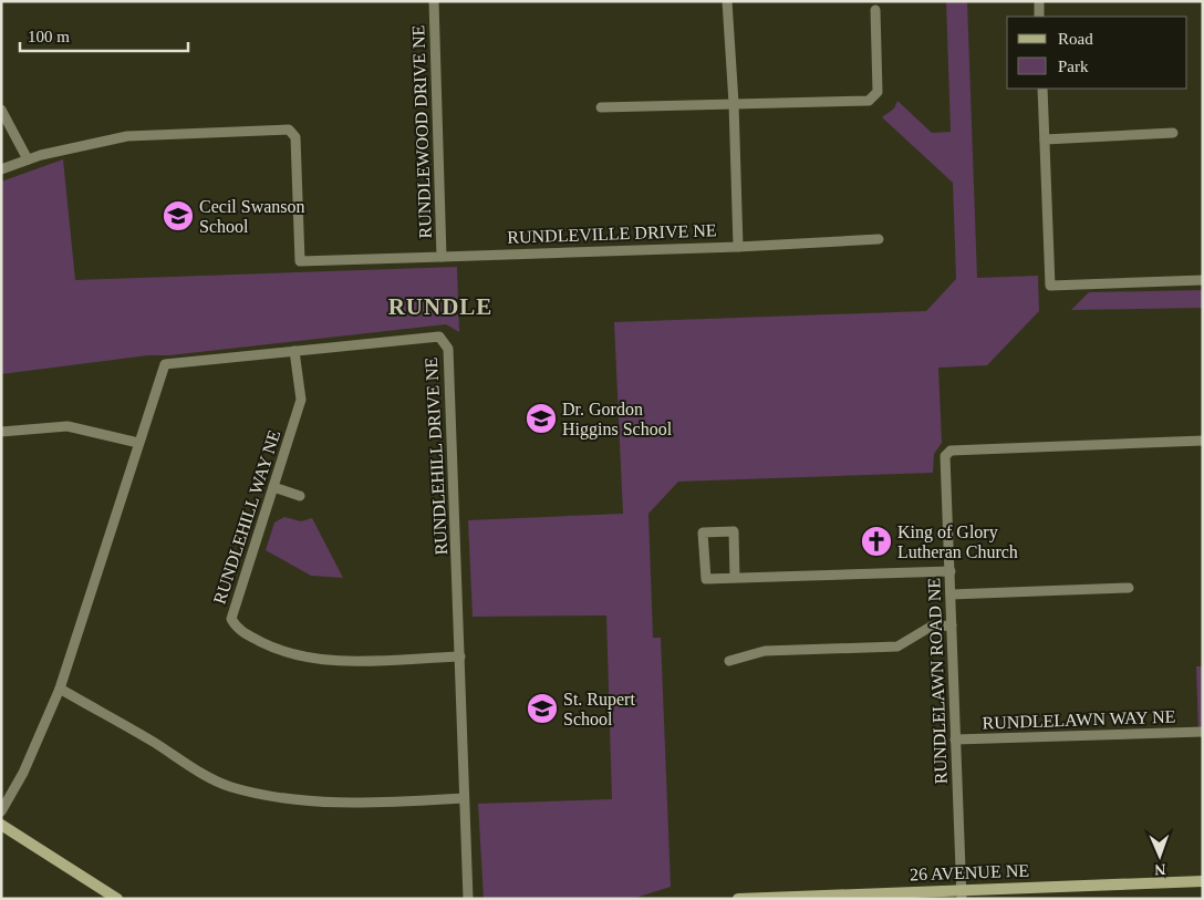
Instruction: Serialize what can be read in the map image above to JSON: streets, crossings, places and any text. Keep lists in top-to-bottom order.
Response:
{
  "streets": {
    "street": [
      "RUNDLEWOOD DRIVE NE",
      "RUNDLEVILLE DRIVE NE",
      "RUNDLEHILL DRIVE NE",
      "RUNDLEHILL WAY NE",
      "RUNDLELAWN ROAD NE",
      "RUNDLELAWN WAY NE",
      "26 AVENUE NE"
    ]
  },
  "crossings": [
    ["RUNDLEWOOD DRIVE NE", "RUNDLEVILLE DRIVE NE"],
    ["RUNDLEHILL DRIVE NE", "RUNDLEHILL WAY NE"],
    ["RUNDLELAWN ROAD NE", "RUNDLELAWN WAY NE"],
    ["RUNDLELAWN ROAD NE", "26 AVENUE NE"]
  ],
  "districts": ["RUNDLE"],
  "places": {
    "school or university": ["Cecil Swanson School", "Dr. Gordon Higgins School", "St. Rupert School"],
    "church": ["King of Glory Lutheran Church"]
  },
  "legend": ["Road", "Park"],
  "scale_bar": "100 m",
  "north": "bottom"
}
